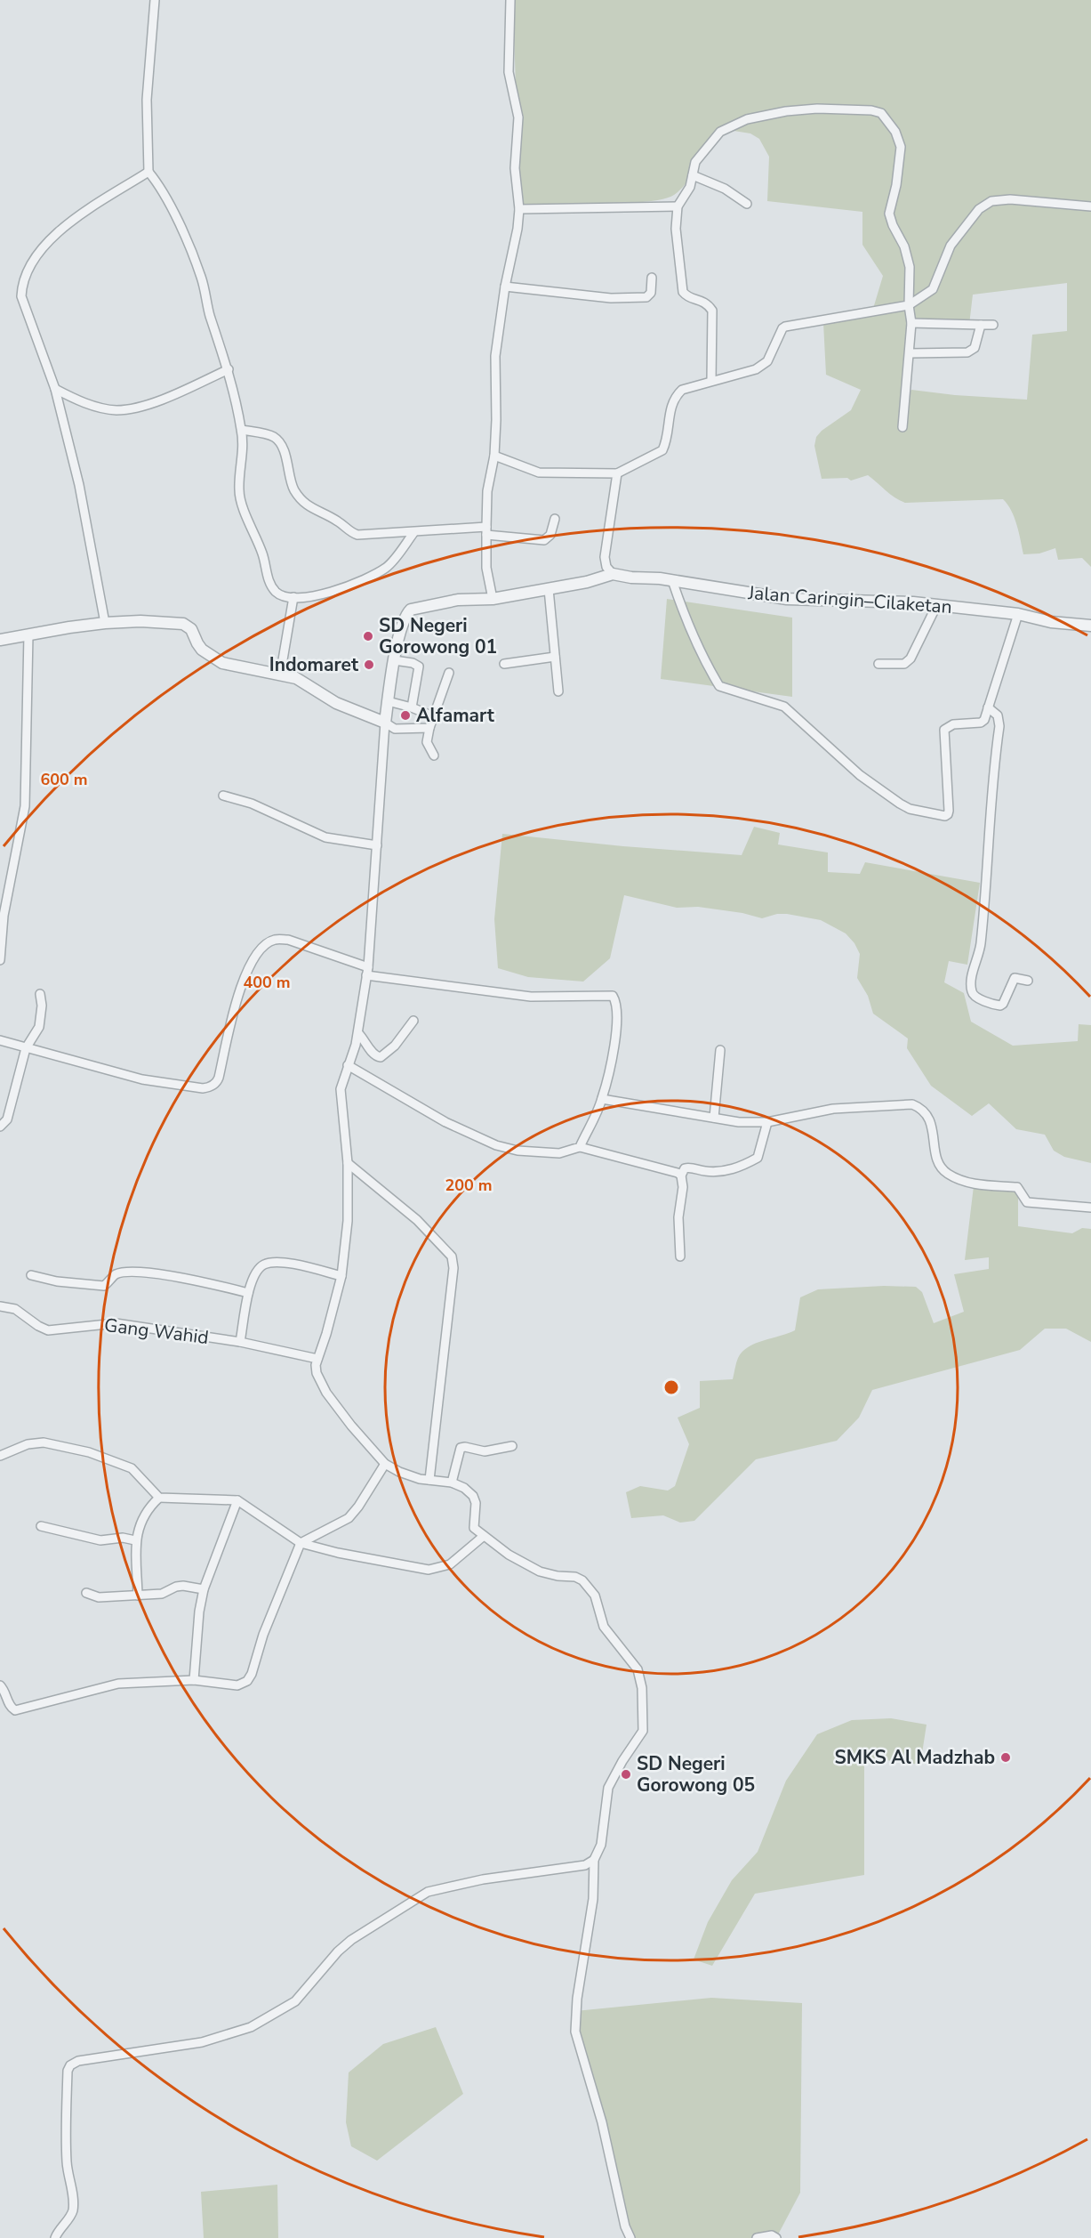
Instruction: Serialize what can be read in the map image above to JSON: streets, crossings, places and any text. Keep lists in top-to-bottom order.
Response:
{
  "streets": {
    "street": ["Jalan Caringin–Cilaketan", "Gang Wahid"]
  },
  "places": [
    "SD Negeri Gorowong 01",
    "Indomaret",
    "Alfamart",
    "SMKS Al Madzhab",
    "SD Negeri Gorowong 05"
  ],
  "rings": ["600 m", "400 m", "200 m"]
}
